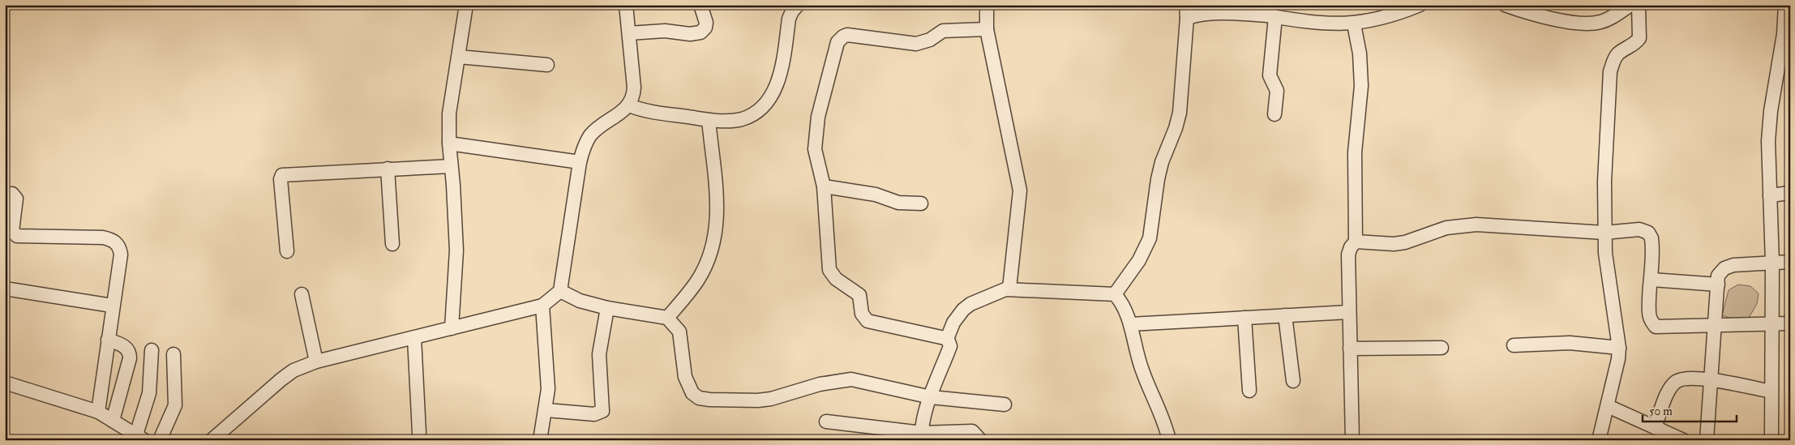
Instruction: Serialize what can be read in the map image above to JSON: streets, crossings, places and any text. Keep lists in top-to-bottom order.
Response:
{
  "scale_bar": "50 m"
}
